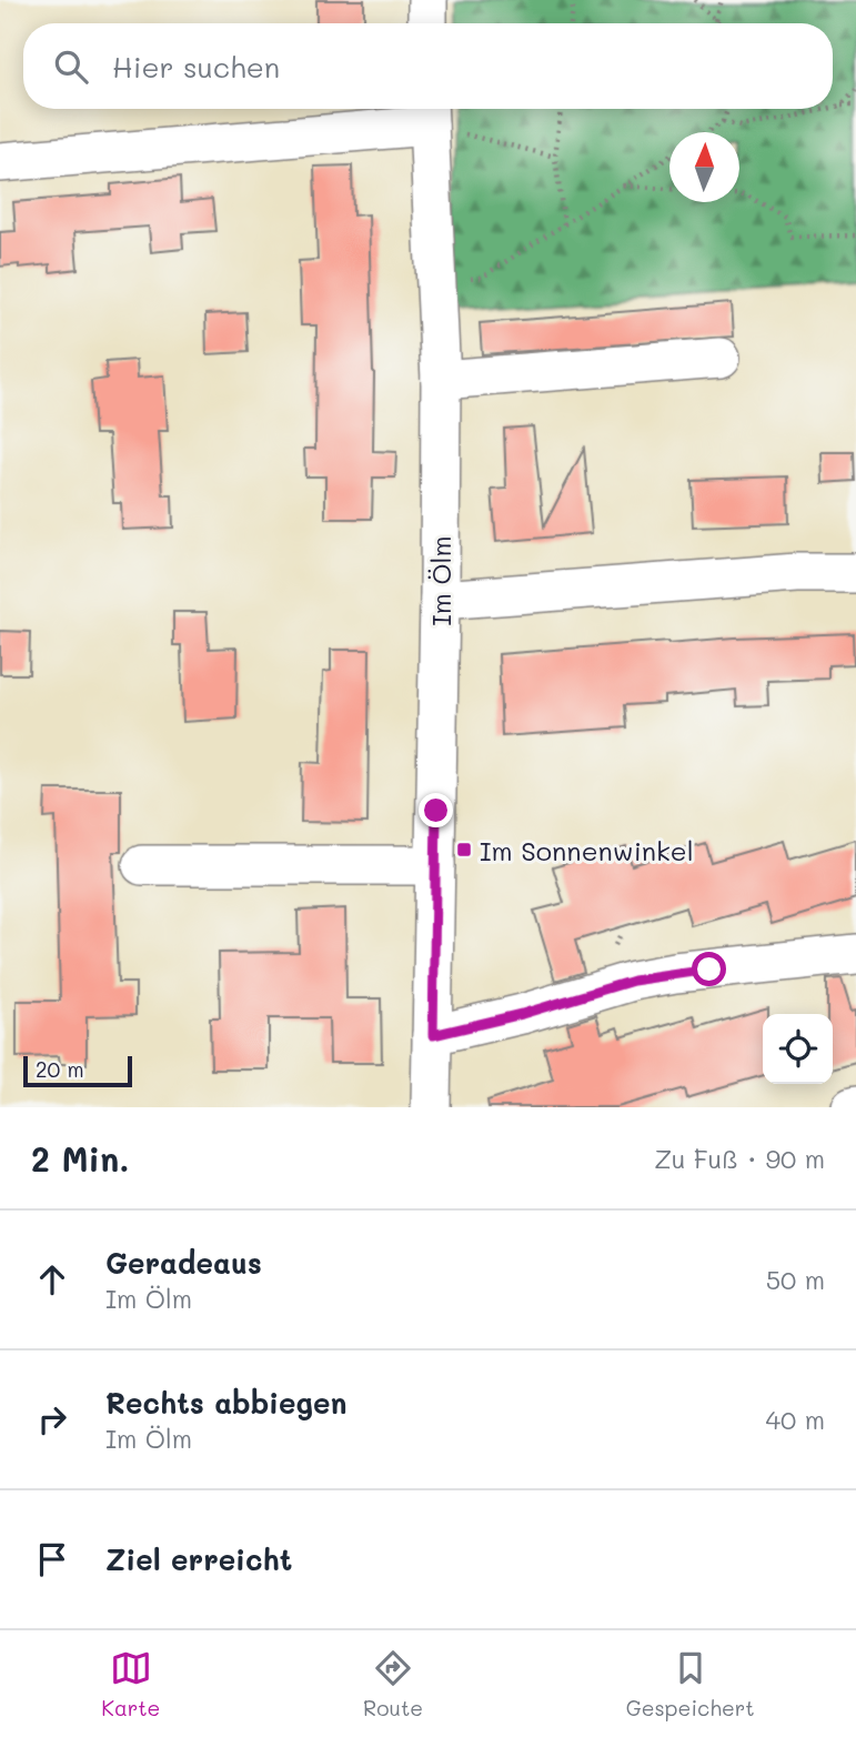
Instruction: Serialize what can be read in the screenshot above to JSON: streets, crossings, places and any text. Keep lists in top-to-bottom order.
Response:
{
  "streets": {
    "street": ["Im Ölm"]
  },
  "places": {
    "transit": ["Im Sonnenwinkel"]
  },
  "scale_bar": "20 m",
  "north": "top",
  "page": {
    "search": "Hier suchen",
    "scale": "20 m",
    "heading": ["2 Min.", "Zu Fuß · 90 m"],
    "list": [
      ["Geradeaus", "Im Ölm", "50 m"],
      ["Rechts abbiegen", "Im Ölm", "40 m"],
      "Ziel erreicht"
    ],
    "nav": ["Karte", "Route", "Gespeichert"]
  }
}
